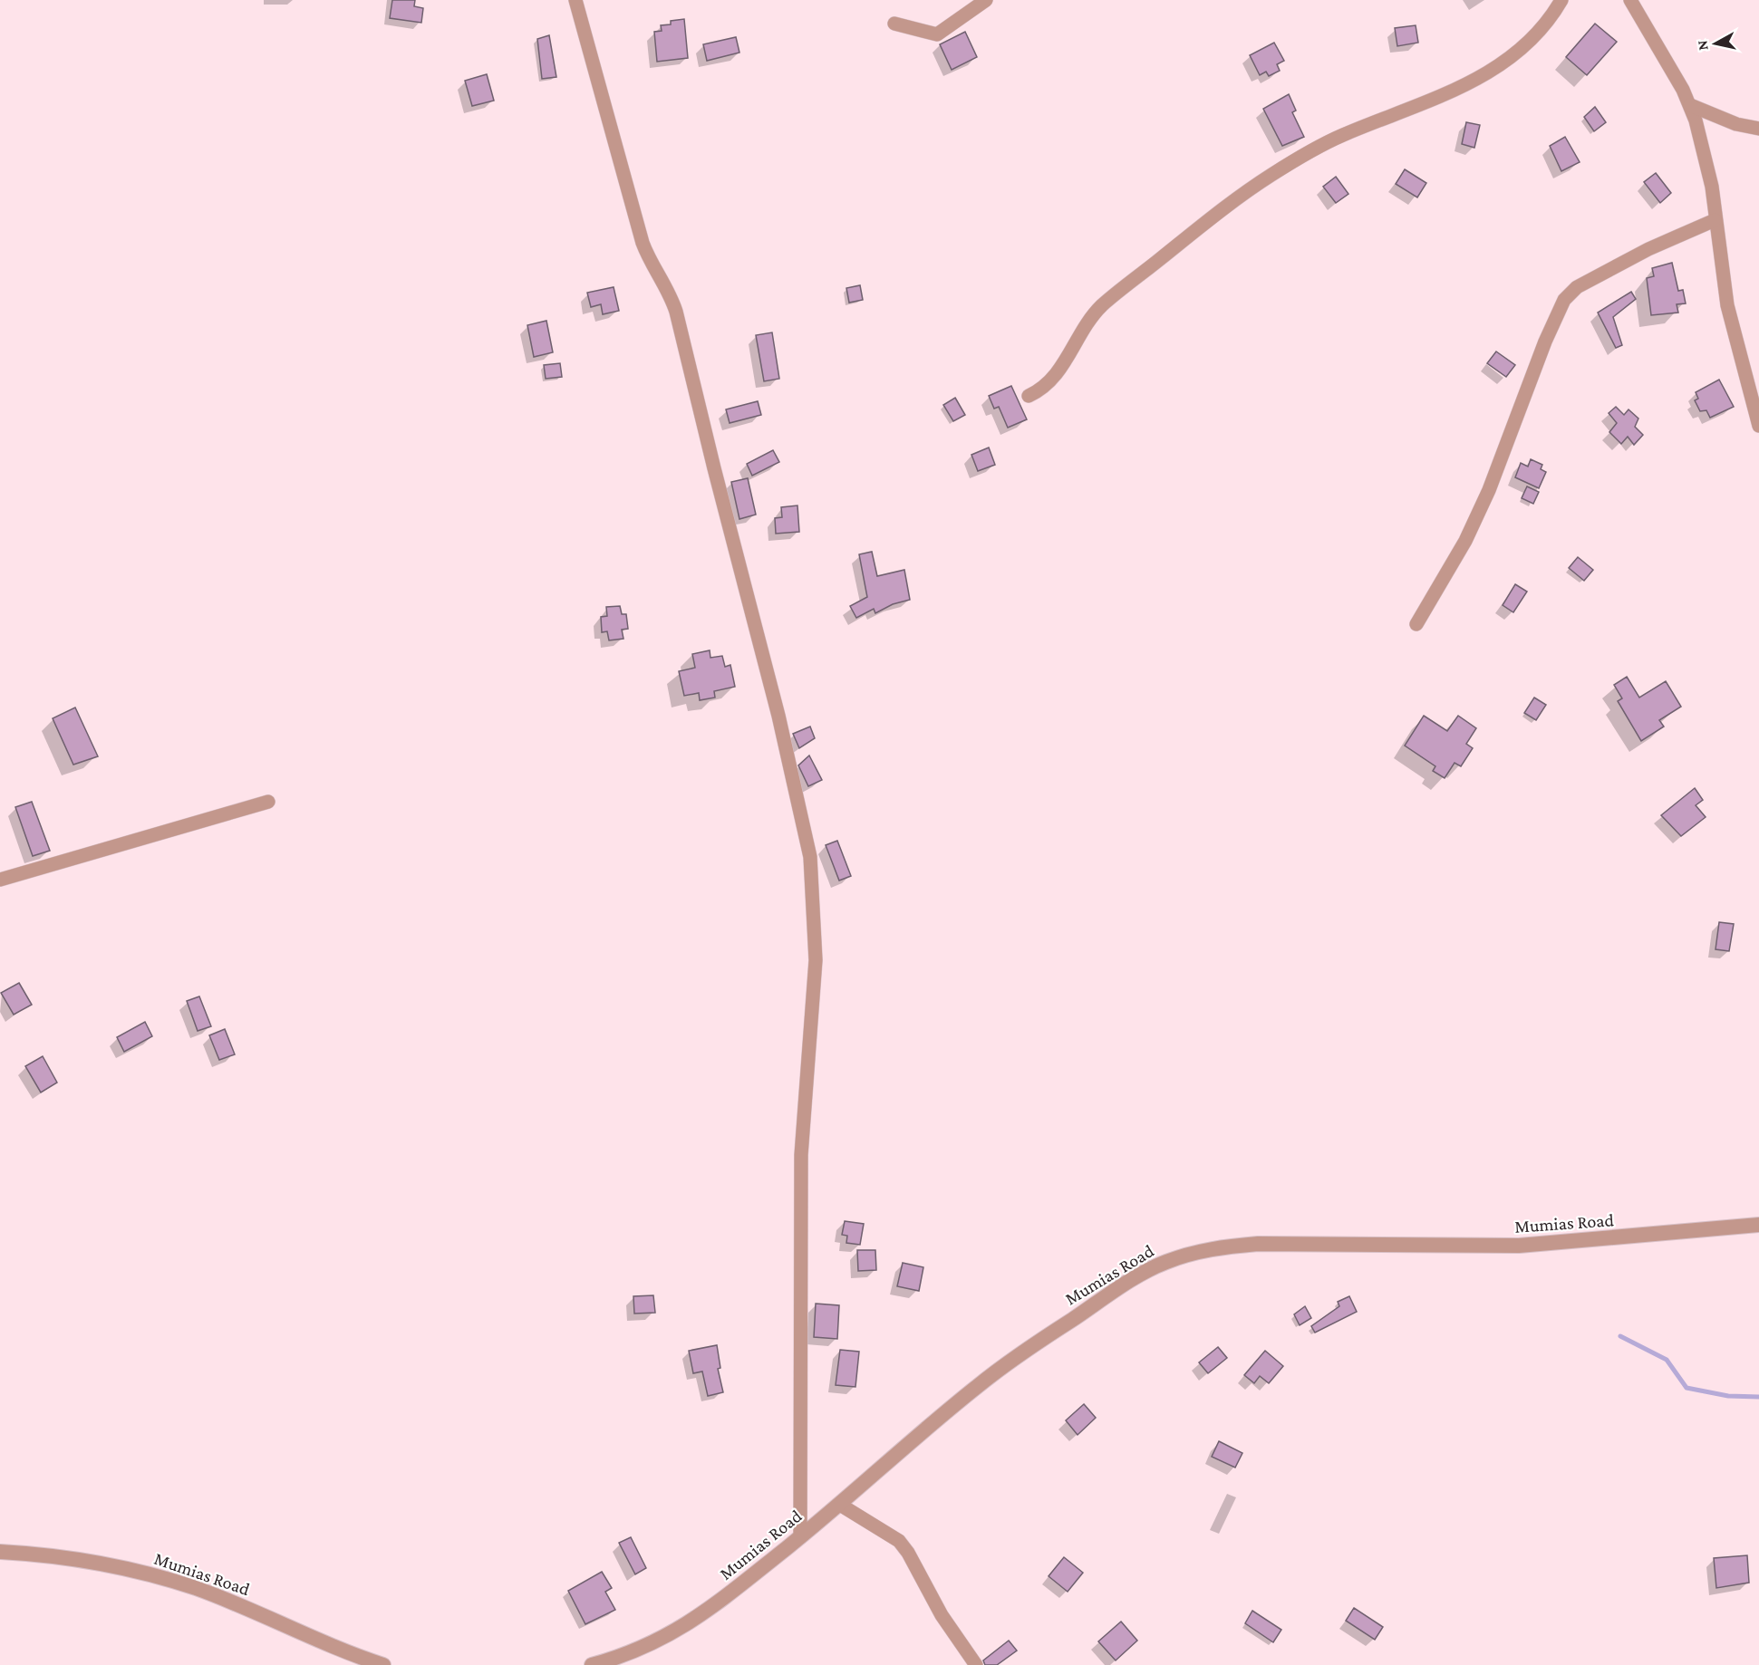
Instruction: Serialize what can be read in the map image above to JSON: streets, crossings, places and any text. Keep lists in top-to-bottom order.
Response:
{
  "streets": {
    "street": ["Mumias Road"]
  },
  "north": "left"
}
